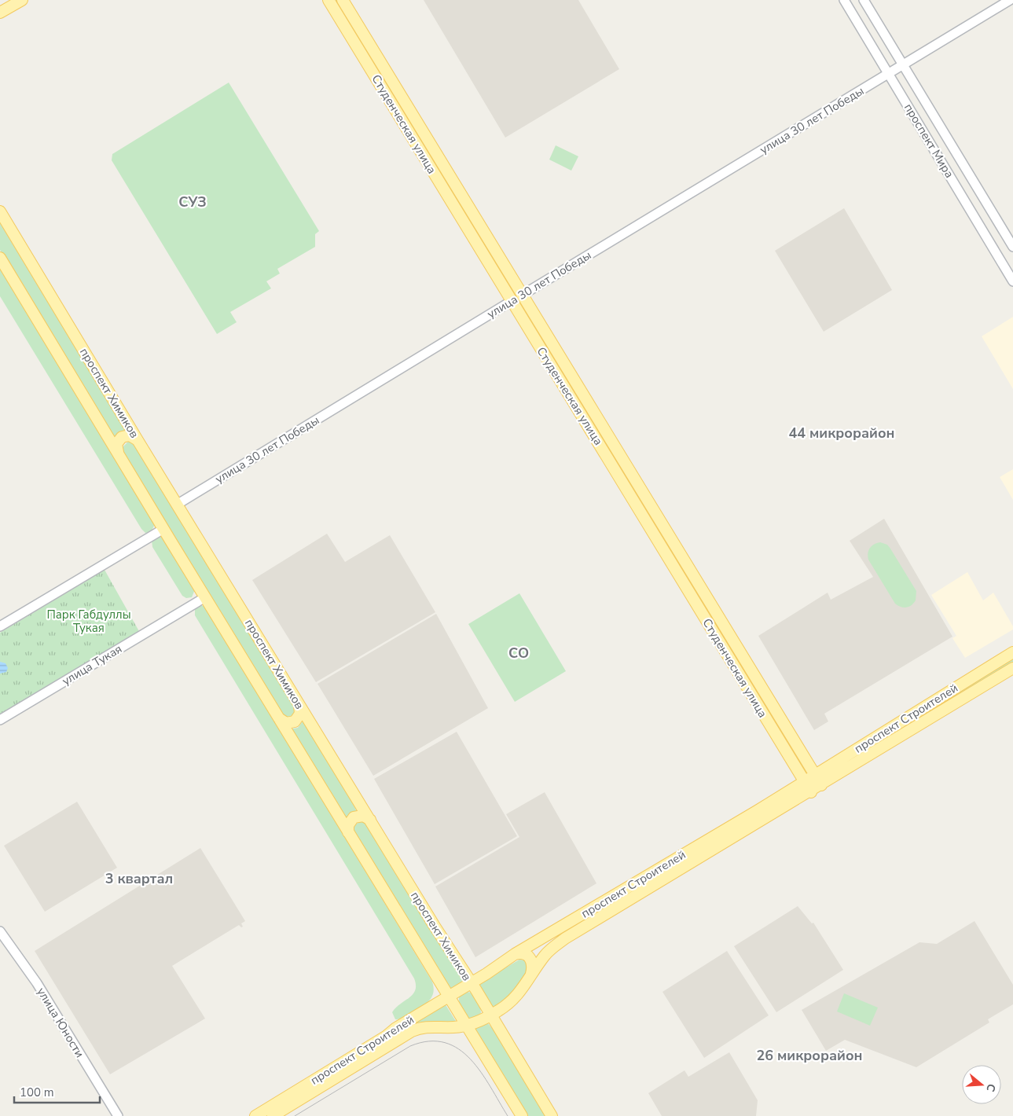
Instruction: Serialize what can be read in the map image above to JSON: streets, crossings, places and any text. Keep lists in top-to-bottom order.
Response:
{
  "streets": {
    "main road": [
      "улица 30 лет Победы",
      "Студенческая улица",
      "проспект Химиков",
      "проспект Строителей"
    ],
    "street": ["проспект Мира", "улица Тукая", "улица Юности"]
  },
  "crossings": [
    ["улица 30 лет Победы", "Студенческая улица"],
    ["улица 30 лет Победы", "проспект Мира"],
    ["улица 30 лет Победы", "проспект Химиков"],
    ["Студенческая улица", "проспект Строителей"],
    ["проспект Химиков", "улица Тукая"],
    ["проспект Химиков", "проспект Строителей"]
  ],
  "districts": [
    "СУЗ",
    "44 микрорайон",
    "СО",
    "3 квартал",
    "26 микрорайон"
  ],
  "parks": ["Парк Габдуллы Тукая"],
  "scale_bar": "100 m",
  "north": "right"
}
